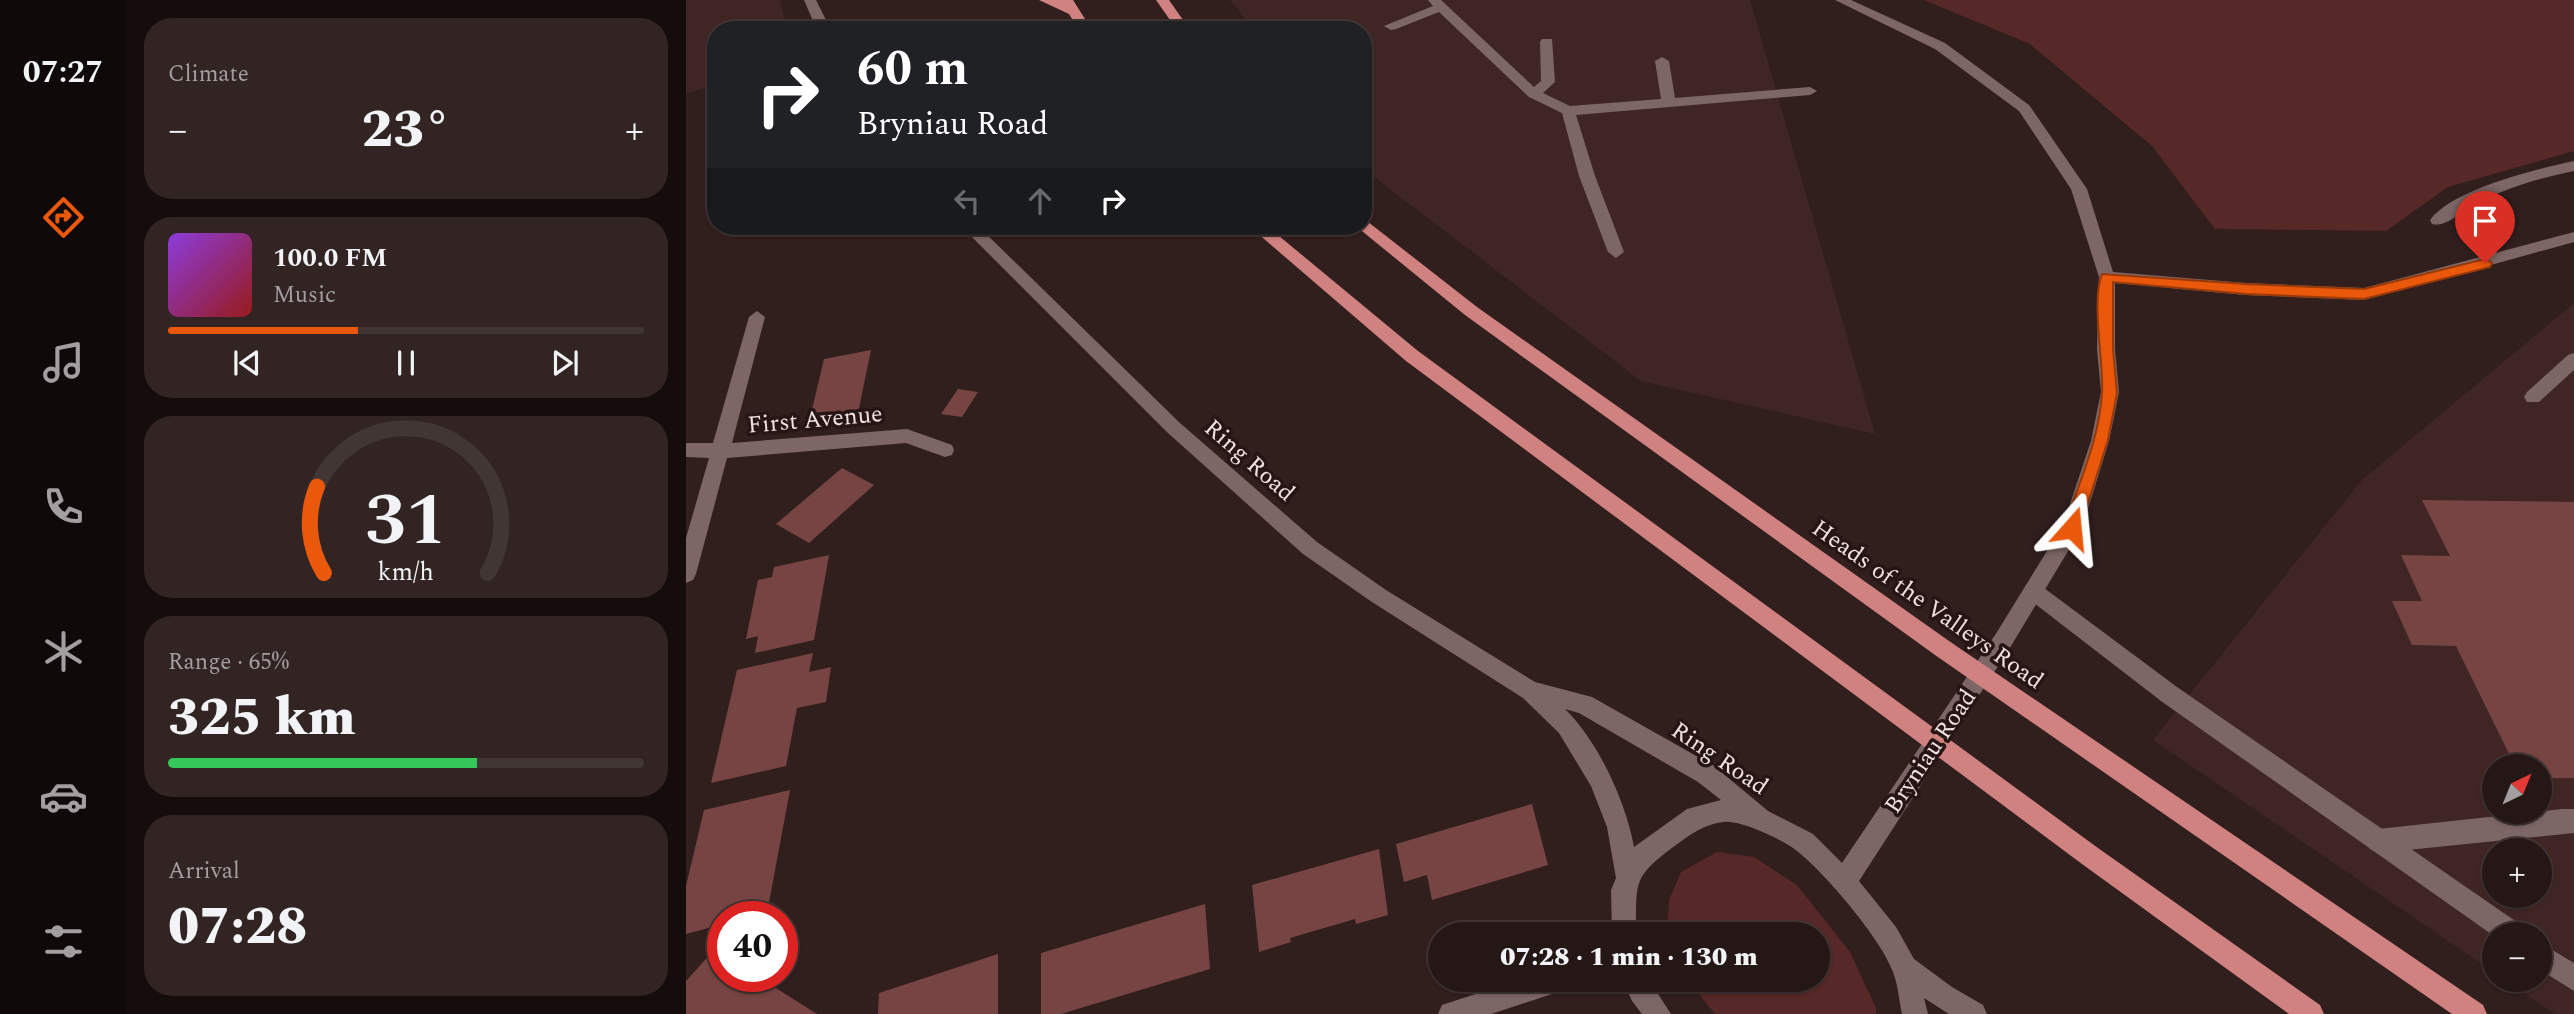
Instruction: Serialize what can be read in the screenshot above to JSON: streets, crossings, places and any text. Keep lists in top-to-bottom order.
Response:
{
  "streets": {
    "highway": ["Heads of the Valleys Road"],
    "street": ["First Avenue", "Ring Road", "Bryniau Road"]
  },
  "north": "top right",
  "page": {
    "tabs": "07:27",
    "tile": [
      "Climate",
      ["Range · 65%", "325 km"],
      ["Arrival", "07:28"]
    ],
    "turn": ["60 m", "Bryniau Road"],
    "heat": ["−", "23°", "+"],
    "song": ["100.0 FM", "Music"],
    "map_buttons": ["+", "−"],
    "limit": "40",
    "trip": "07:28 · 1 min · 130 m",
    "gauge": ["31", "km/h"]
  }
}
